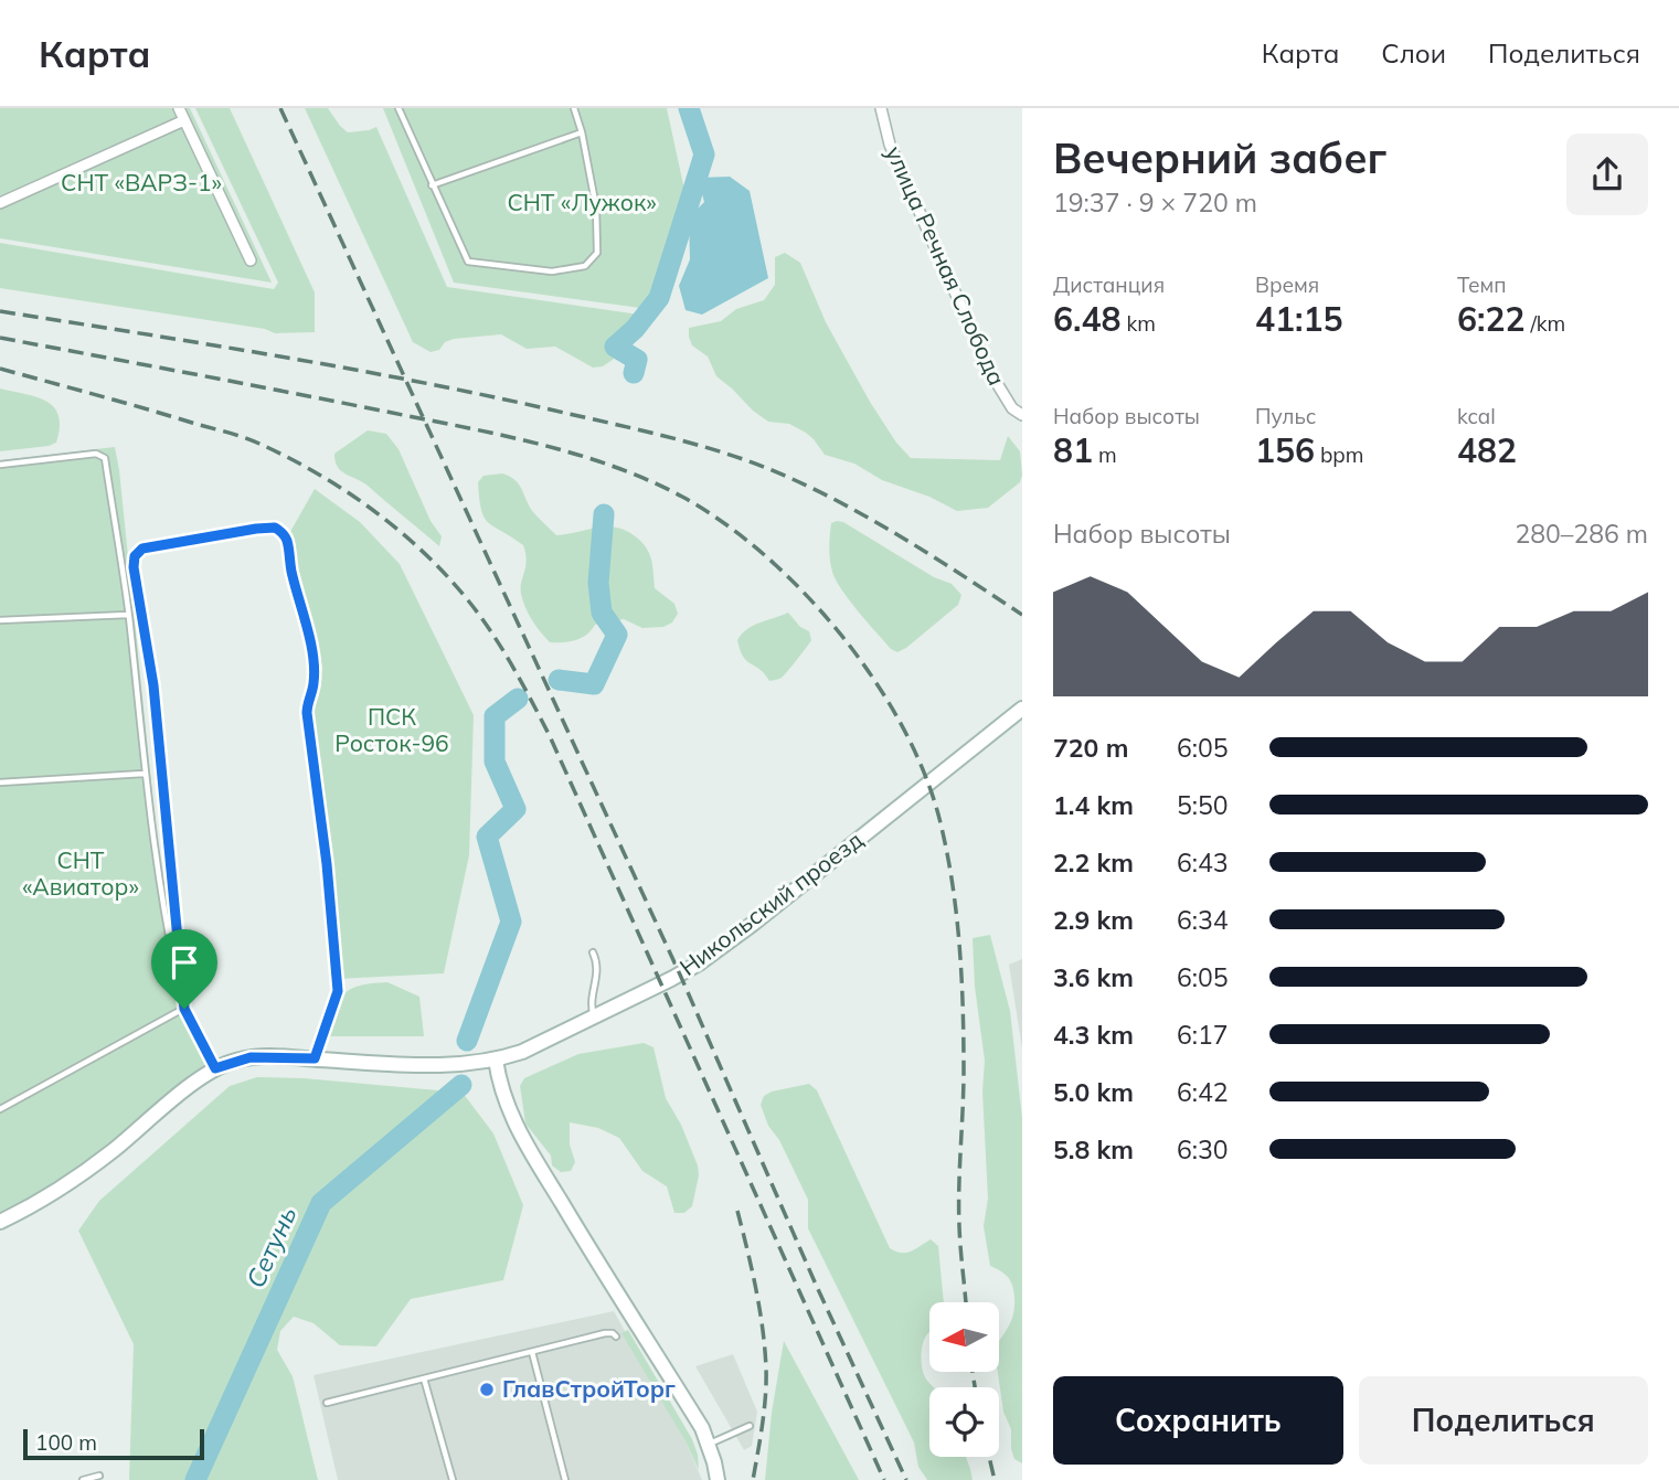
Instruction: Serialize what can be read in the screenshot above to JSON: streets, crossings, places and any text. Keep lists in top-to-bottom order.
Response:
{
  "streets": {
    "main road": ["Никольский проезд"],
    "street": ["улица Речная Слобода"]
  },
  "water": ["Сетунь"],
  "parks": [
    "СНТ «ВАРЗ-1»",
    "СНТ «Лужок»",
    "ПСК Росток-96",
    "СНТ «Авиатор»"
  ],
  "places": ["ГлавСтройТорг"],
  "scale_bar": "100 m",
  "north": "left",
  "page": {
    "header": "Карта",
    "nav": ["Карта", "Слои", "Поделиться"],
    "heading": ["Вечерний забег", "19:37 · 9 × 720 m"],
    "stats": [
      ["Дистанция", "6.48 km"],
      ["Время", "41:15"],
      ["Темп", "6:22 /km"],
      ["Набор высоты", "81 m"],
      ["Пульс", "156 bpm"],
      ["kcal", "482"]
    ],
    "chart": ["Набор высоты", "280–286 m"],
    "list": [
      {
        "name": "720 m",
        "note": "6:05"
      },
      {
        "name": "1.4 km",
        "note": "5:50"
      },
      {
        "name": "2.2 km",
        "note": "6:43"
      },
      {
        "name": "2.9 km",
        "note": "6:34"
      },
      {
        "name": "3.6 km",
        "note": "6:05"
      },
      {
        "name": "4.3 km",
        "note": "6:17"
      },
      {
        "name": "5.0 km",
        "note": "6:42"
      },
      {
        "name": "5.8 km",
        "note": "6:30"
      }
    ],
    "buttons": ["Сохранить", "Поделиться"],
    "scale": "100 m"
  }
}
